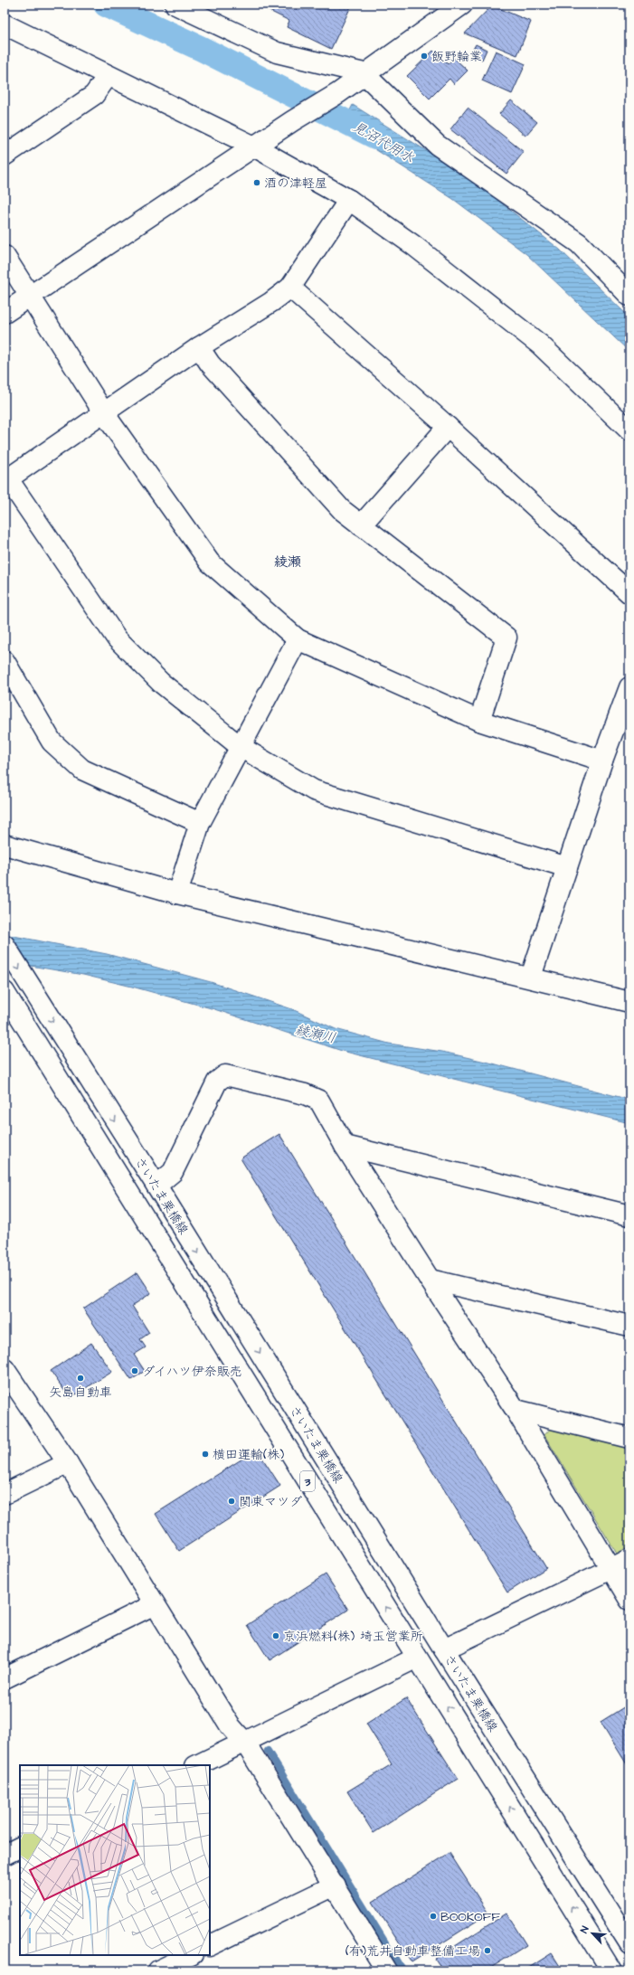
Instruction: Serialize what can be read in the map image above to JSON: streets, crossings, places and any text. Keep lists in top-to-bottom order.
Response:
{
  "streets": {
    "street": ["さいたま栗橋線", "3"]
  },
  "districts": ["綾瀬"],
  "water": ["見沼代用水", "綾瀬川"],
  "places": [
    "飯野輪業",
    "酒の津軽屋",
    "ダイハツ伊奈販売",
    "矢島自動車",
    "横田運輸(株)",
    "関東マツダ",
    "京浜燃料(株) 埼玉営業所",
    "BOOKOFF",
    "(有)荒井自動車整備工場"
  ],
  "north": "top left"
}
